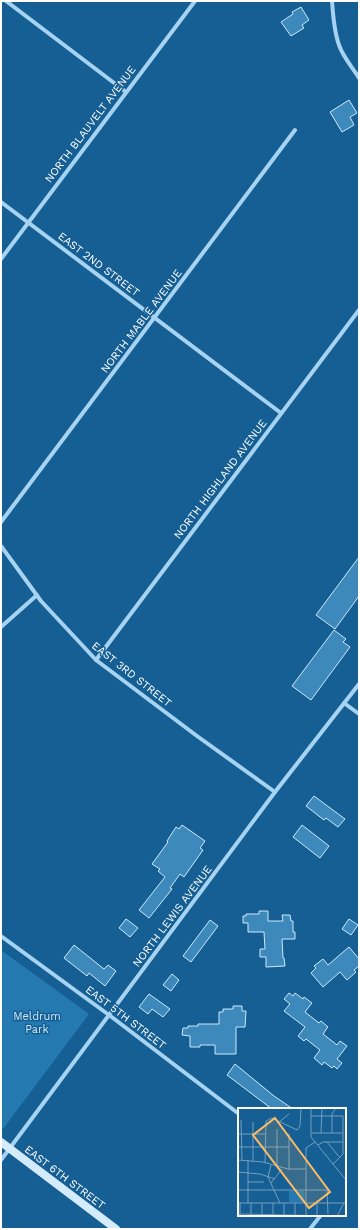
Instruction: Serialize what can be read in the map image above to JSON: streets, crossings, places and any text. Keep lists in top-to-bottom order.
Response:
{
  "streets": {
    "main road": ["EAST 6TH STREET"],
    "street": [
      "NORTH BLAUVELT AVENUE",
      "EAST 2ND STREET",
      "NORTH MABLE AVENUE",
      "NORTH HIGHLAND AVENUE",
      "EAST 3RD STREET",
      "NORTH LEWIS AVENUE",
      "EAST 5TH STREET"
    ]
  },
  "crossings": [
    ["NORTH BLAUVELT AVENUE", "EAST 2ND STREET"],
    ["EAST 2ND STREET", "NORTH MABLE AVENUE"],
    ["EAST 2ND STREET", "NORTH HIGHLAND AVENUE"],
    ["NORTH HIGHLAND AVENUE", "EAST 3RD STREET"],
    ["EAST 3RD STREET", "NORTH LEWIS AVENUE"],
    ["NORTH LEWIS AVENUE", "EAST 5TH STREET"],
    ["NORTH LEWIS AVENUE", "EAST 6TH STREET"]
  ],
  "parks": ["Meldrum Park"]
}
